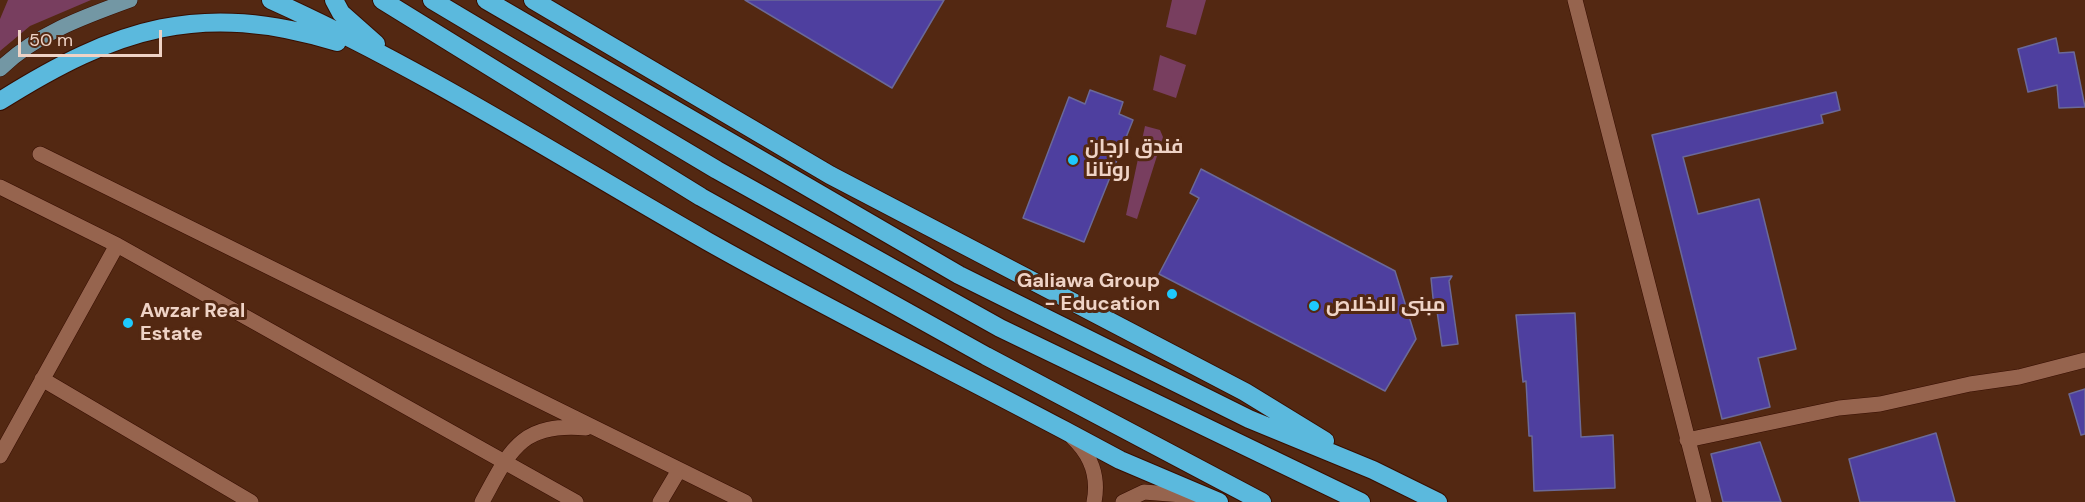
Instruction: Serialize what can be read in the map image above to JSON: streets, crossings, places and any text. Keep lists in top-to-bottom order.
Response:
{
  "places": [
    "فندق ارجان روتانا",
    "Galiawa Group - Education",
    "مبنى الاخلاص",
    "Awzar Real Estate"
  ],
  "scale_bar": "50 m"
}
